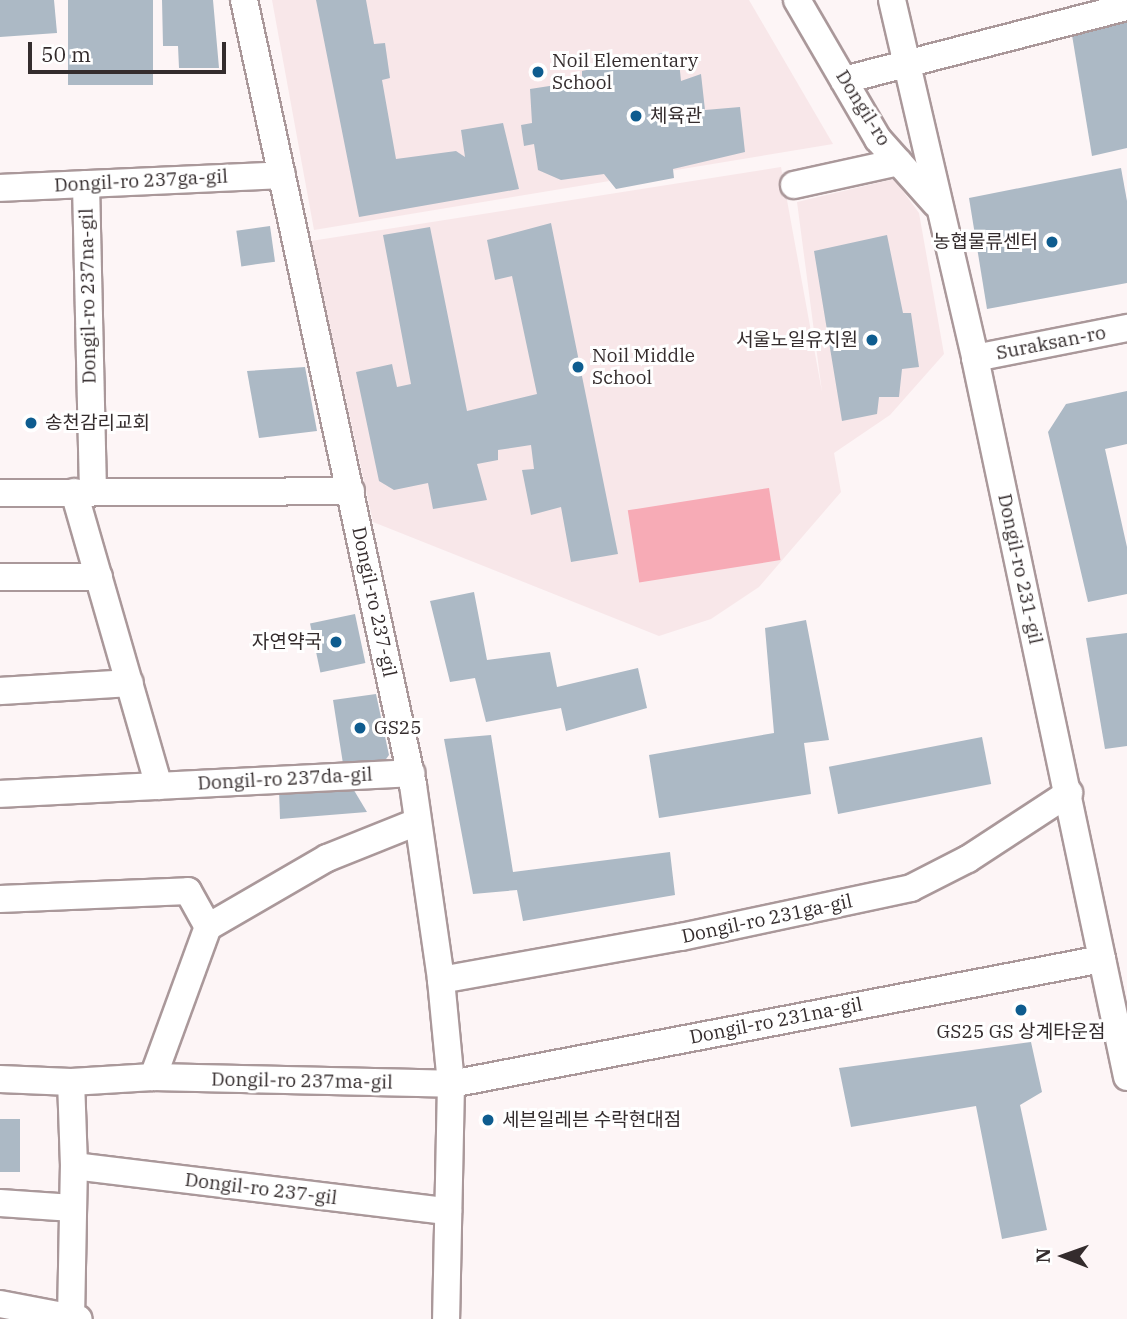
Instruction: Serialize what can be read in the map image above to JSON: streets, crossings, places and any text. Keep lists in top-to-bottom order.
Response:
{
  "streets": {
    "street": [
      "Dongil-ro",
      "Dongil-ro 237ga-gil",
      "Dongil-ro 237na-gil",
      "Suraksan-ro",
      "Dongil-ro 231-gil",
      "Dongil-ro 237-gil",
      "Dongil-ro 237da-gil",
      "Dongil-ro 231ga-gil",
      "Dongil-ro 231na-gil",
      "Dongil-ro 237ma-gil"
    ]
  },
  "crossings": [
    ["Dongil-ro", "Dongil-ro 231-gil"],
    ["Dongil-ro 237ga-gil", "Dongil-ro 237na-gil"],
    ["Dongil-ro 237ga-gil", "Dongil-ro 237-gil"],
    ["Suraksan-ro", "Dongil-ro 231-gil"],
    ["Dongil-ro 231-gil", "Dongil-ro 231ga-gil"],
    ["Dongil-ro 231-gil", "Dongil-ro 231na-gil"],
    ["Dongil-ro 237-gil", "Dongil-ro 237da-gil"],
    ["Dongil-ro 237-gil", "Dongil-ro 231ga-gil"],
    ["Dongil-ro 237-gil", "Dongil-ro 231na-gil"],
    ["Dongil-ro 237-gil", "Dongil-ro 237ma-gil"],
    ["Dongil-ro 231na-gil", "Dongil-ro 237ma-gil"]
  ],
  "places": [
    "Noil Elementary School",
    "체육관",
    "농협물류센터",
    "서울노일유치원",
    "Noil Middle School",
    "송천감리교회",
    "자연약국",
    "GS25",
    "GS25 GS 상계타운점",
    "세븐일레븐 수락현대점"
  ],
  "scale_bar": "50 m",
  "north": "left"
}
